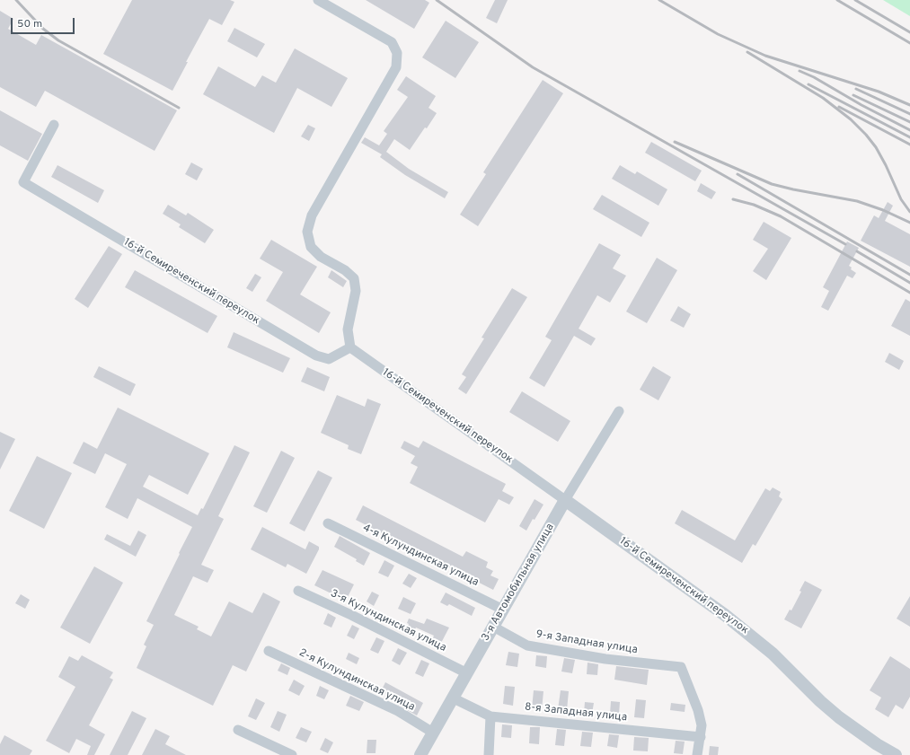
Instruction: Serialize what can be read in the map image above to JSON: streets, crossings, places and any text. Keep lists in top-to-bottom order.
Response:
{
  "streets": {
    "street": [
      "16-й Семиреченский переулок",
      "4-я Кулундинская улица",
      "3-я Автомобильная улица",
      "3-я Кулундинская улица",
      "9-я Западная улица",
      "2-я Кулундинская улица",
      "8-я Западная улица"
    ]
  },
  "crossings": [
    ["16-й Семиреченский переулок", "3-я Автомобильная улица"],
    ["4-я Кулундинская улица", "3-я Автомобильная улица"],
    ["3-я Автомобильная улица", "3-я Кулундинская улица"],
    ["3-я Автомобильная улица", "9-я Западная улица"],
    ["3-я Автомобильная улица", "2-я Кулундинская улица"],
    ["3-я Автомобильная улица", "8-я Западная улица"],
    ["9-я Западная улица", "8-я Западная улица"]
  ],
  "scale_bar": "50 m"
}
